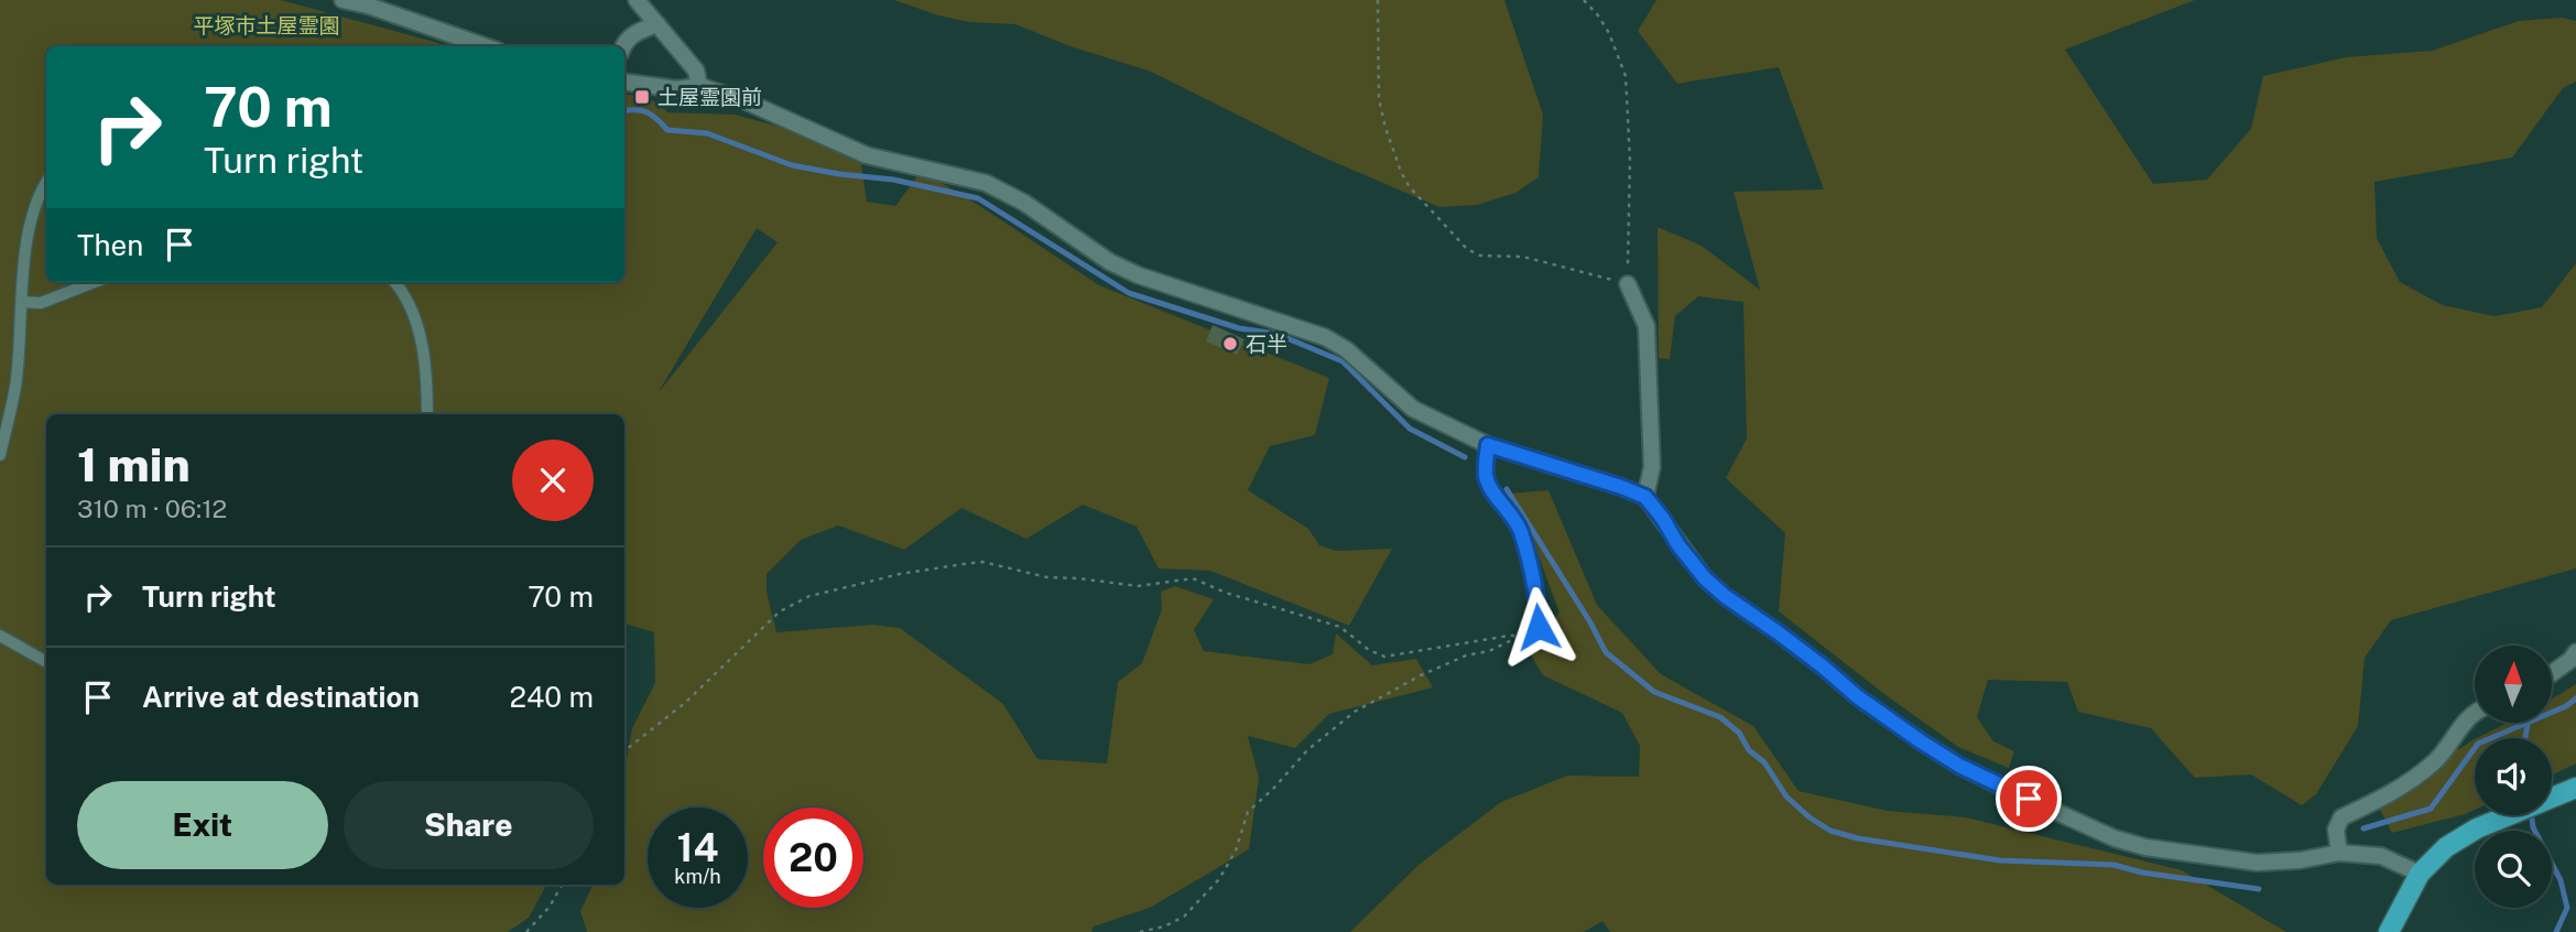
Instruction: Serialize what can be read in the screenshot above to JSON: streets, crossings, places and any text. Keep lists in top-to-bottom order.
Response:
{
  "parks": ["平塚市土屋霊園"],
  "places": {
    "transit": ["土屋霊園前"],
    "other": ["石半"]
  },
  "north": "top",
  "page": {
    "turn": ["70 m", "Turn right"],
    "then": "Then",
    "heading": ["1 min", "310 m · 06:12"],
    "list": [
      {
        "name": "Turn right",
        "value": "70 m"
      },
      {
        "name": "Arrive at destination",
        "value": "240 m"
      }
    ],
    "buttons": ["Exit", "Share"],
    "speed": "14 km/h",
    "limit": "20"
  }
}
